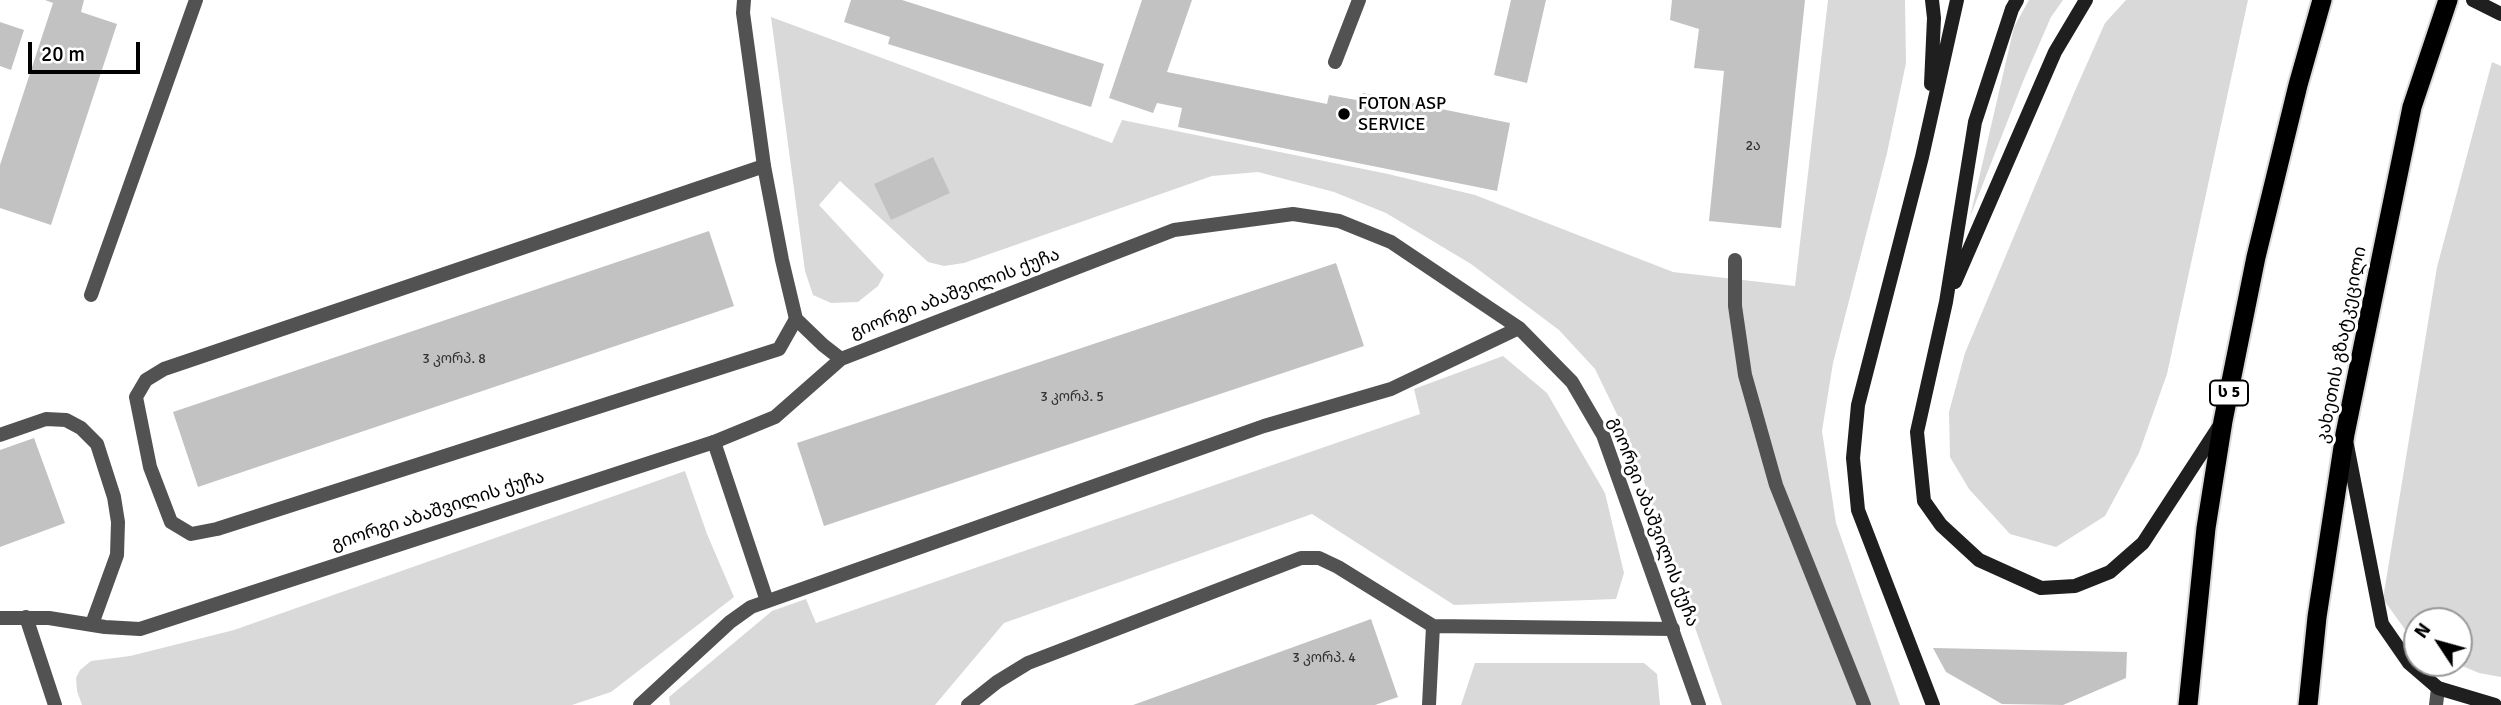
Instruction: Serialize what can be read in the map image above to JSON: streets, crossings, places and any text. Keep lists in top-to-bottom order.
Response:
{
  "streets": {
    "highway": ["კახეთის გზატკეცილი", "ს 5"],
    "street": ["გიორგი აბაშვილის ქუჩა"]
  },
  "places": ["FOTON ASP SERVICE"],
  "house_numbers": [
    "2ა",
    "3 კორპ. 8",
    "3 კორპ. 5",
    "3 კორპ. 4"
  ],
  "scale_bar": "20 m",
  "north": "top left"
}
